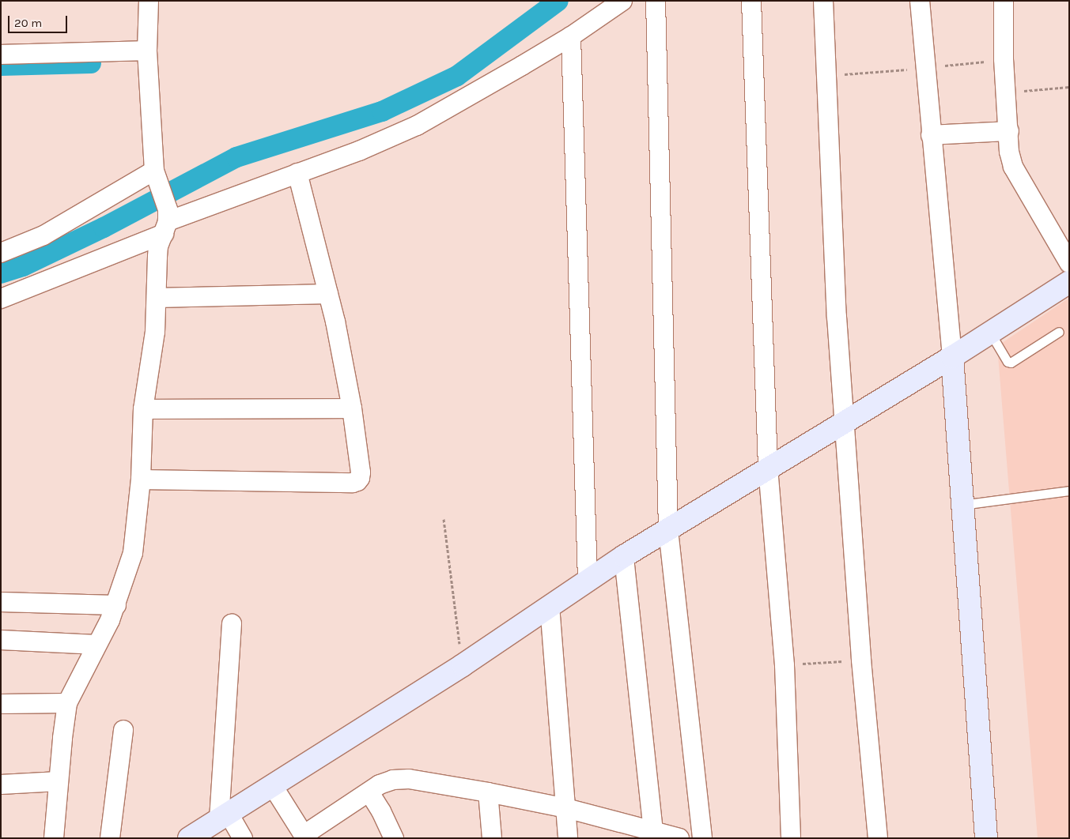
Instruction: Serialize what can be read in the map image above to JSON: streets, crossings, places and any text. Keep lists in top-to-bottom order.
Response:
{
  "scale_bar": "20 m"
}
